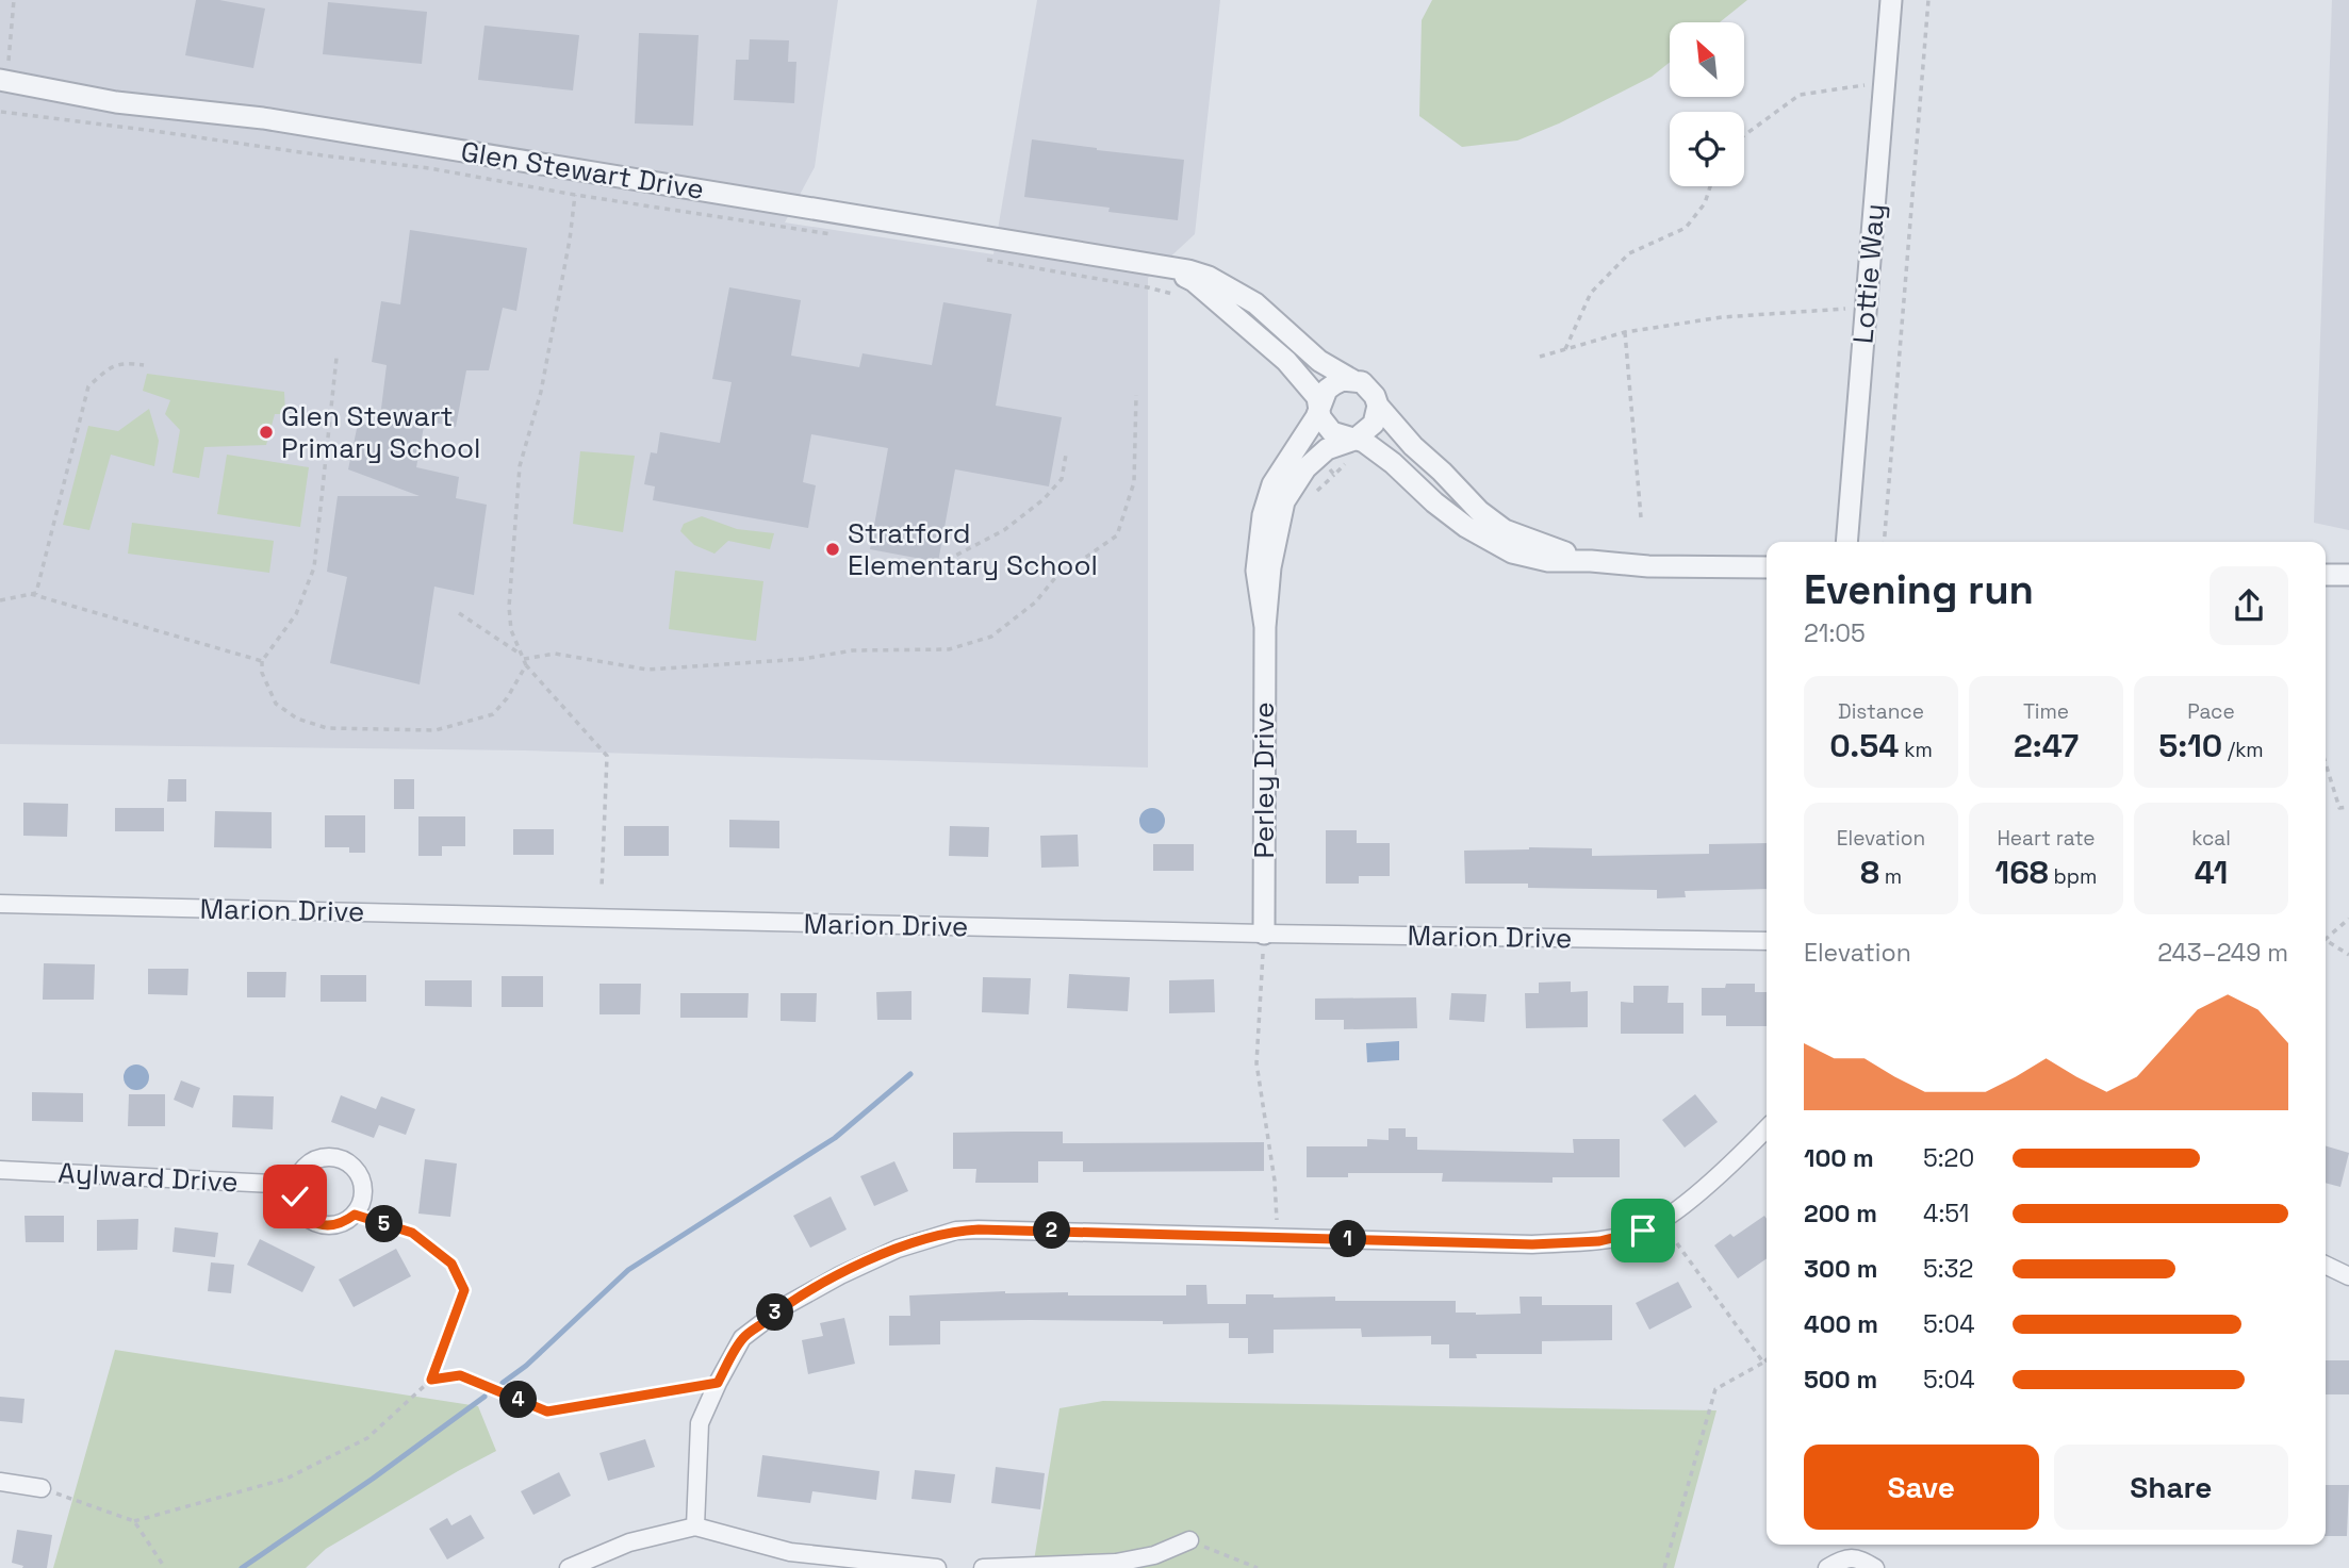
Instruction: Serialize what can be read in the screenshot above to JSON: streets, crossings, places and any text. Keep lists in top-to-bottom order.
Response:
{
  "streets": {
    "street": [
      "Glen Stewart Drive",
      "Lottie Way",
      "Perley Drive",
      "Marion Drive",
      "Aylward Drive"
    ]
  },
  "crossings": [
    ["Glen Stewart Drive", "Perley Drive"],
    ["Perley Drive", "Marion Drive"]
  ],
  "places": ["Glen Stewart Primary School", "Stratford Elementary School"],
  "north": "top left",
  "page": {
    "heading": ["Evening run", "21:05"],
    "stats": [
      ["Distance", "0.54 km"],
      ["Time", "2:47"],
      ["Pace", "5:10 /km"],
      ["Elevation", "8 m"],
      ["Heart rate", "168 bpm"],
      ["kcal", "41"]
    ],
    "chart": ["Elevation", "243–249 m"],
    "list": [
      {
        "name": "100 m",
        "note": "5:20"
      },
      {
        "name": "200 m",
        "note": "4:51"
      },
      {
        "name": "300 m",
        "note": "5:32"
      },
      {
        "name": "400 m",
        "note": "5:04"
      },
      {
        "name": "500 m",
        "note": "5:04"
      }
    ],
    "pins": [
      "5",
      "2",
      "1",
      "3",
      "4"
    ],
    "buttons": ["Save", "Share"]
  }
}
